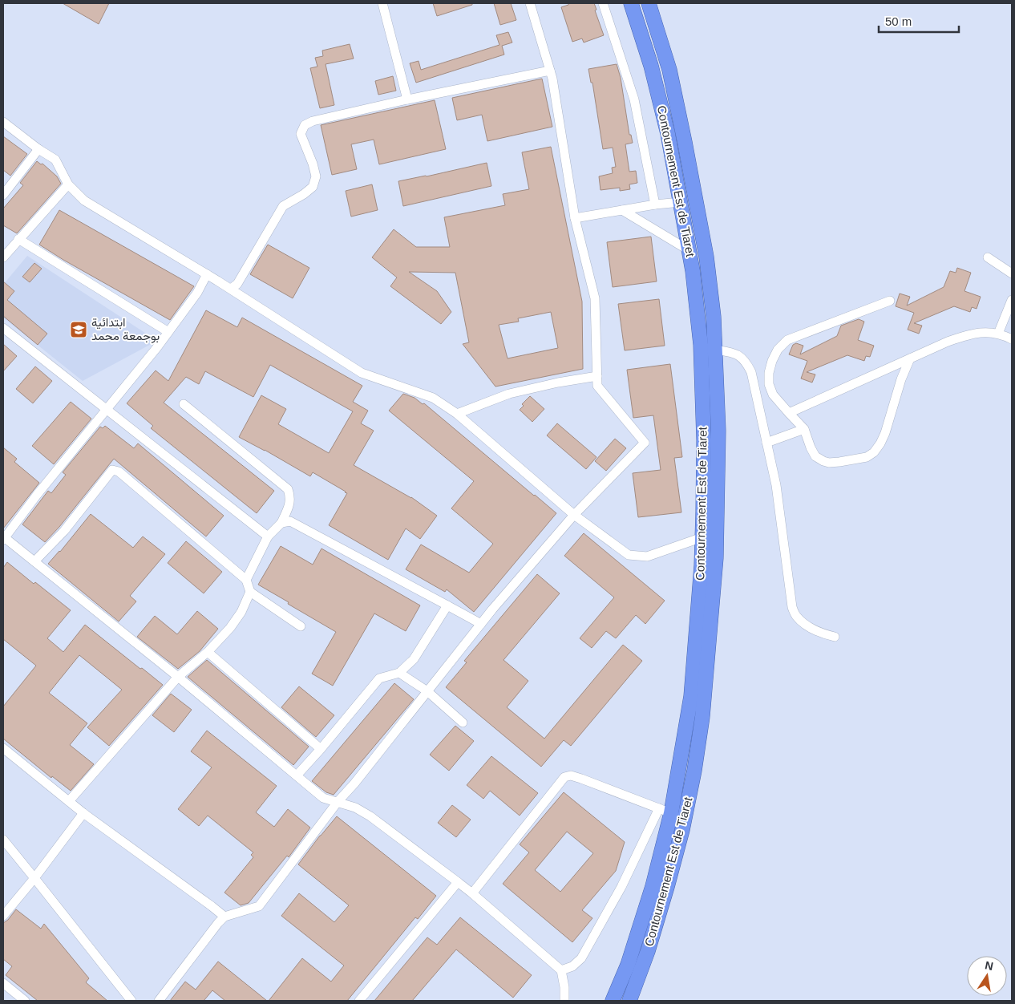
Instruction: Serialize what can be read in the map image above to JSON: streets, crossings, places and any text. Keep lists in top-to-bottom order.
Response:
{
  "streets": {
    "highway": ["Contournement Est de Tiaret"]
  },
  "places": {
    "school or university": ["ابتدائية بوجمعة محمد"]
  },
  "scale_bar": "50 m",
  "north": "top"
}
